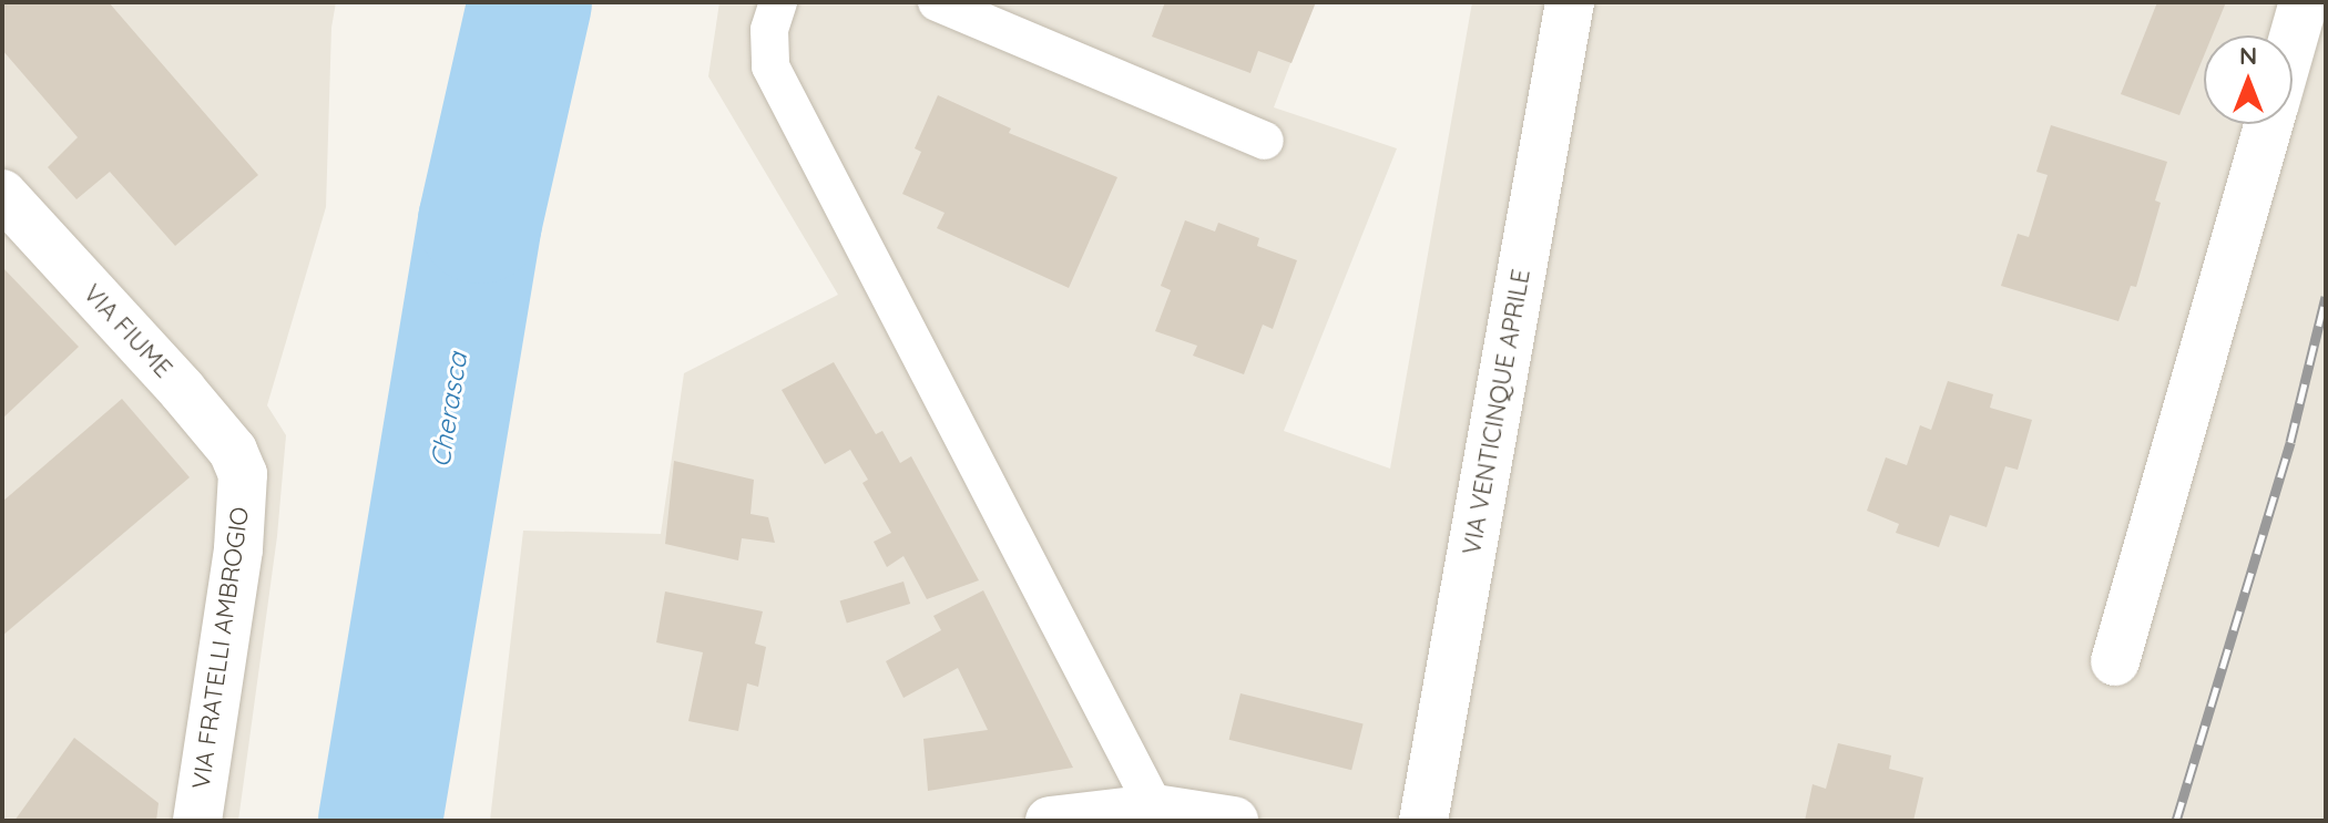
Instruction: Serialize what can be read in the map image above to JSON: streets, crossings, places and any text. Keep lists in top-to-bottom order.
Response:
{
  "streets": {
    "street": ["VIA FIUME", "VIA VENTICINQUE APRILE", "VIA FRATELLI AMBROGIO"]
  },
  "crossings": [
    ["VIA FIUME", "VIA FRATELLI AMBROGIO"]
  ],
  "water": ["Cherasca"],
  "north": "top"
}
